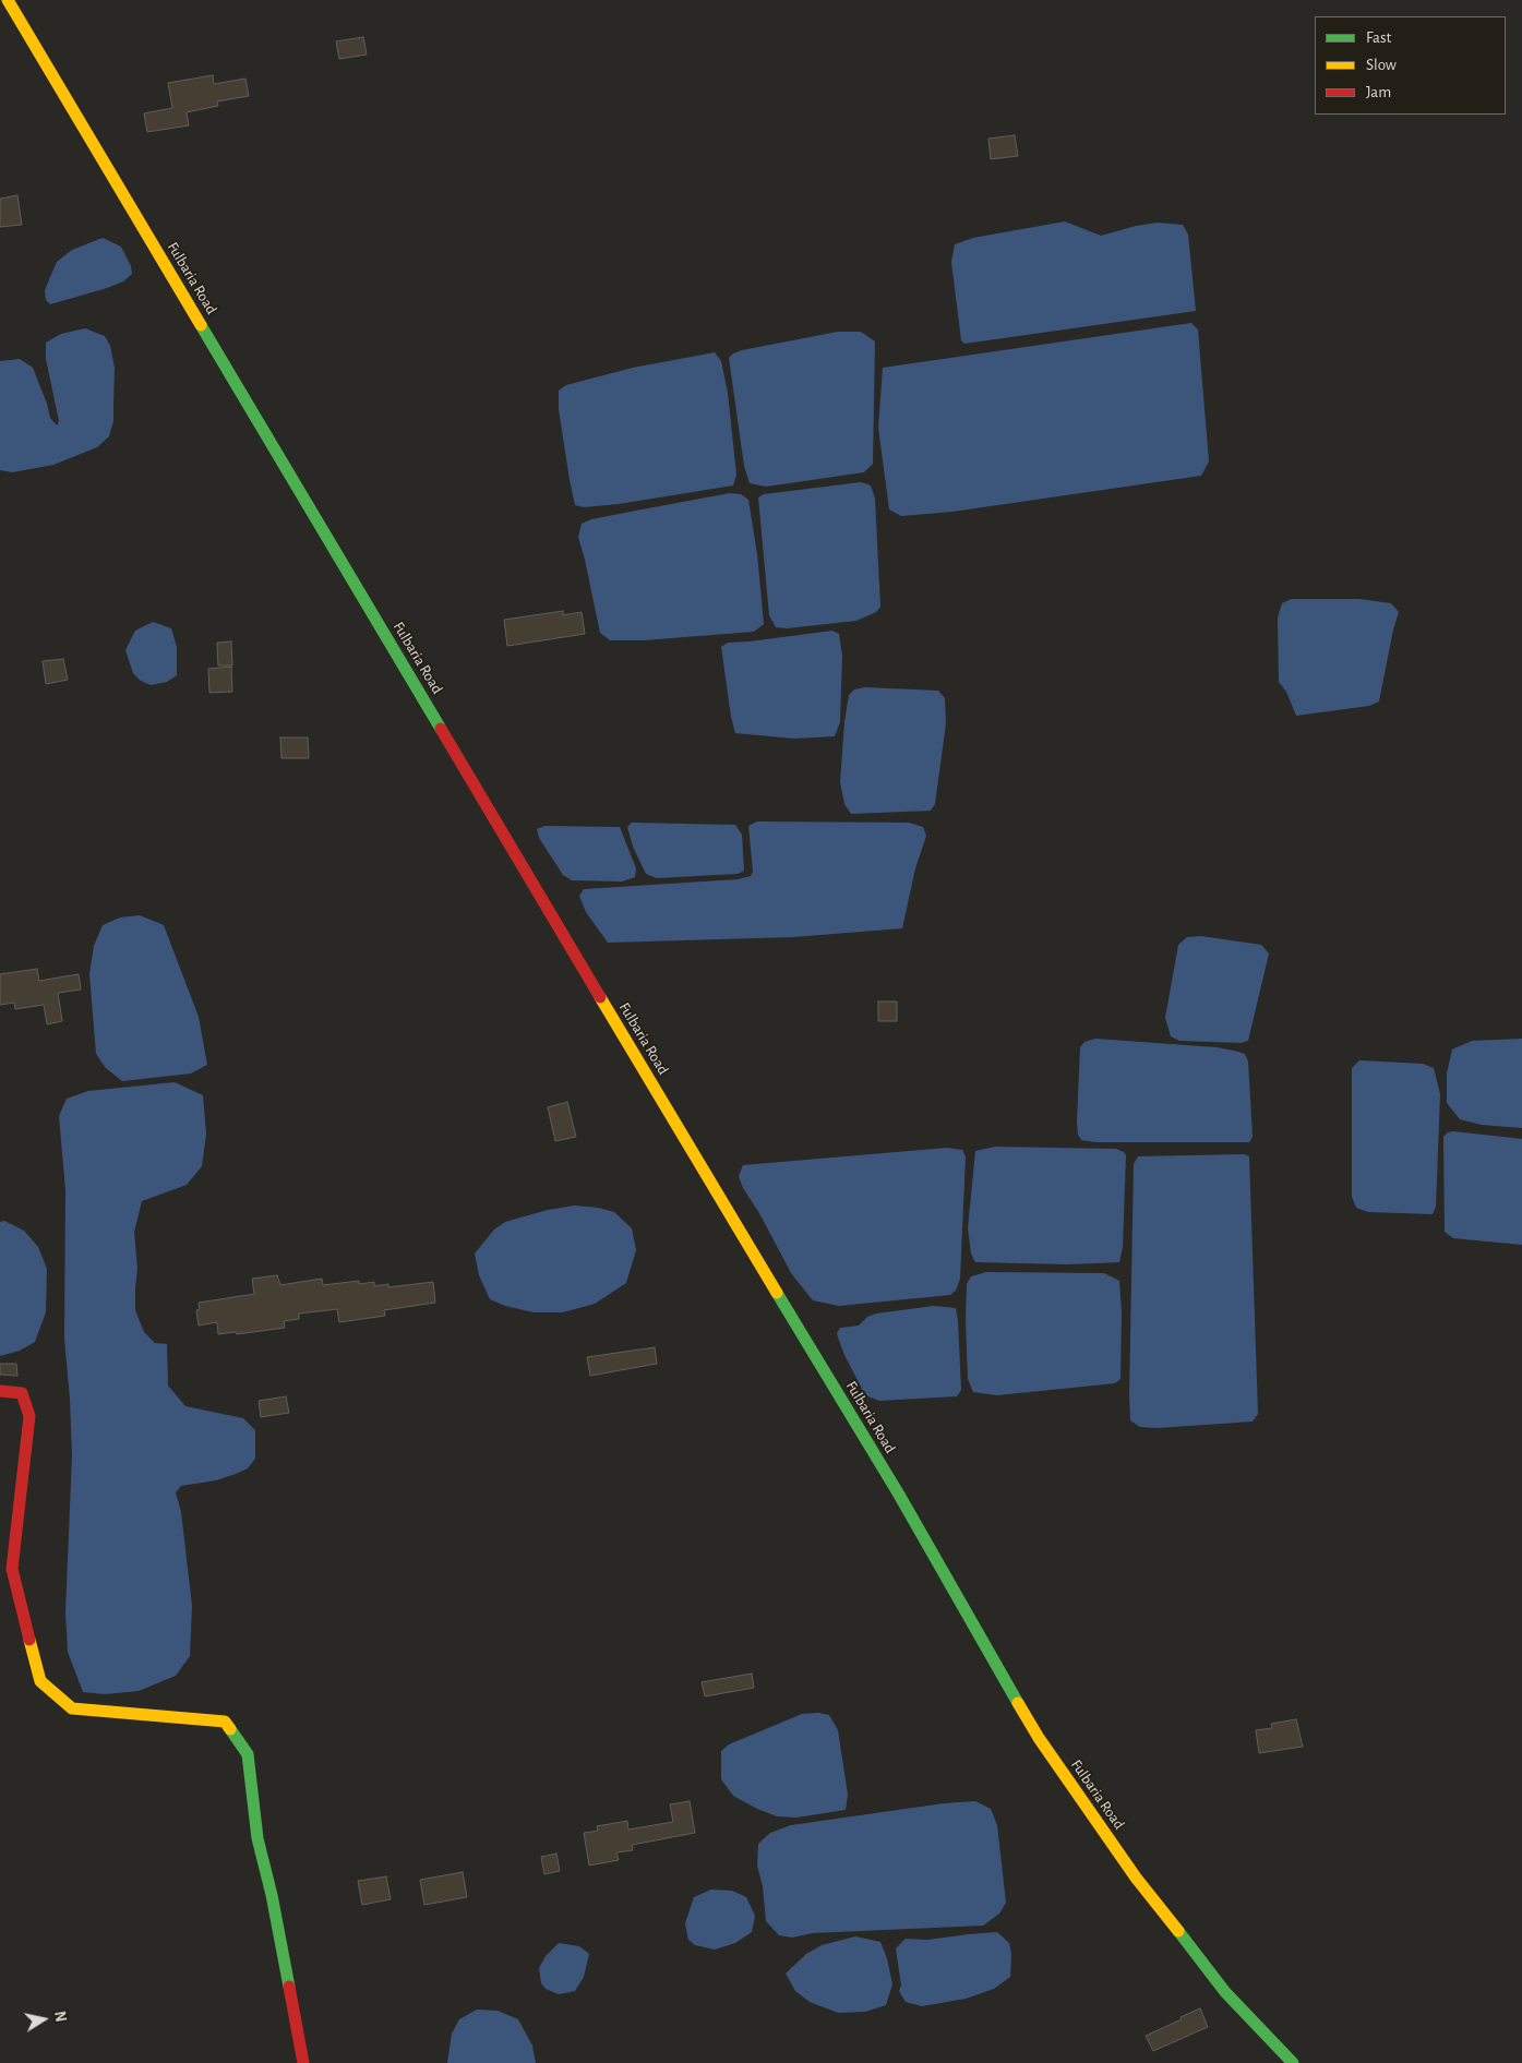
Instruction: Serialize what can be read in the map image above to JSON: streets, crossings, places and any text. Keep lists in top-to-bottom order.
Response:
{
  "streets": {
    "main road": ["Fulbaria Road"]
  },
  "legend": ["Fast", "Slow", "Jam"],
  "north": "right"
}
